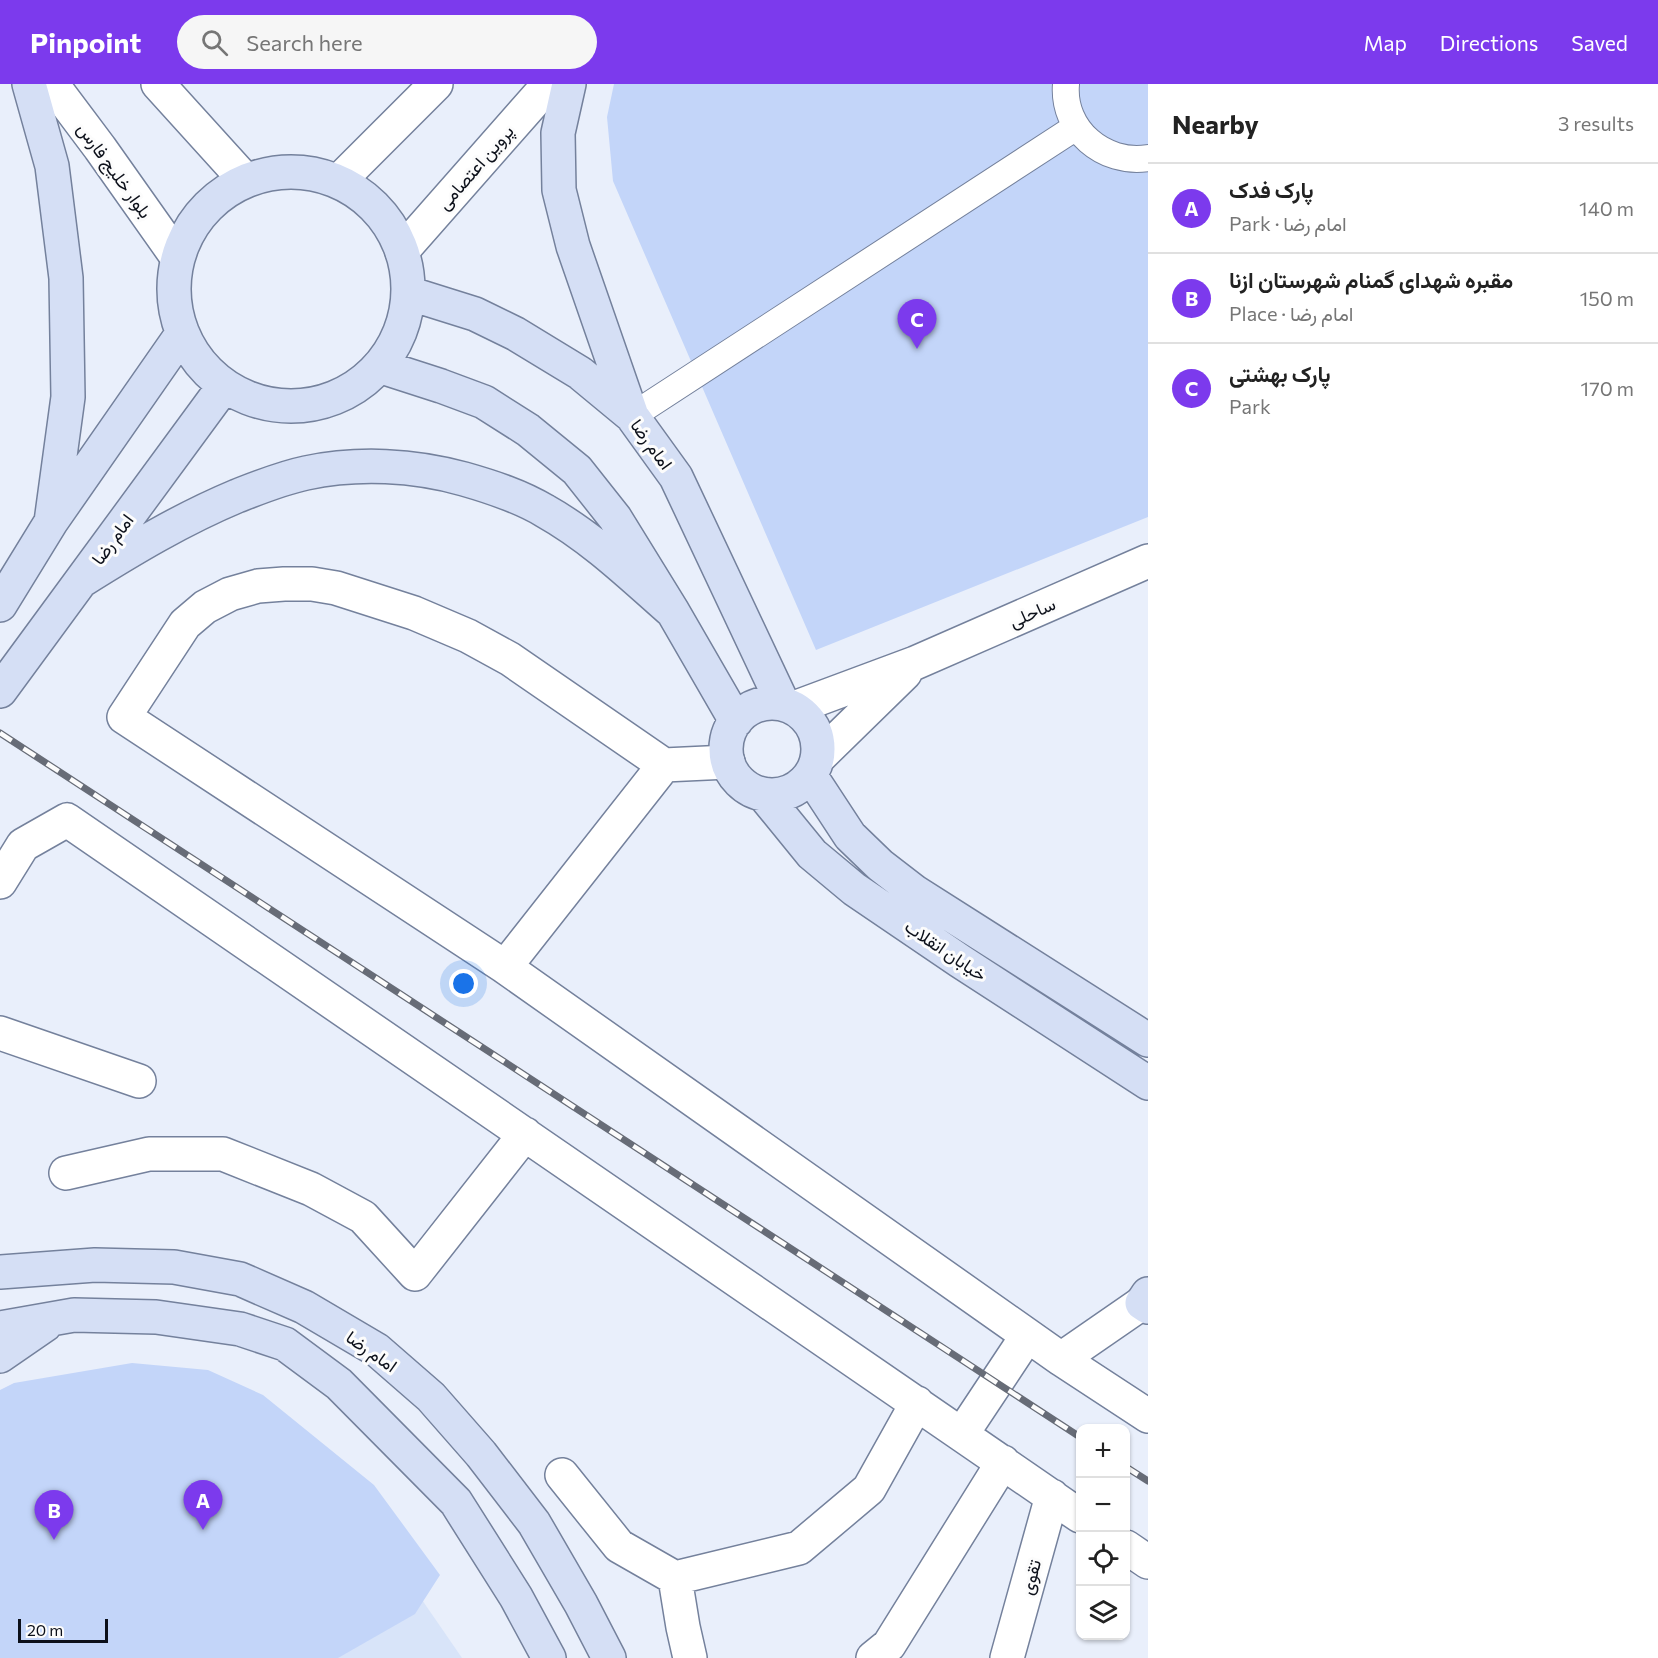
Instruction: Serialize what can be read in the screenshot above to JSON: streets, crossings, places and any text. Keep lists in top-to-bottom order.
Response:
{
  "streets": {
    "main road": ["امام رضا", "خیابان انقلاب"],
    "street": [
      "پروین اعتصامی",
      "بلوار خلیج فارس",
      "ساحلی",
      "تقوی"
    ]
  },
  "crossings": [
    ["امام رضا", "ساحلی"],
    ["امام رضا", "خیابان انقلاب"],
    ["ساحلی", "خیابان انقلاب"]
  ],
  "scale_bar": "20 m",
  "page": {
    "header": "Pinpoint",
    "search": "Search here",
    "nav": ["Map", "Directions", "Saved"],
    "heading": ["Nearby", "3 results"],
    "list": [
      {
        "mark": "A",
        "name": "پارک فدک",
        "note": "Park · امام رضا",
        "value": "140 m"
      },
      {
        "mark": "B",
        "name": "مقبره شهدای گمنام شهرستان ازنا",
        "note": "Place · امام رضا",
        "value": "150 m"
      },
      {
        "mark": "C",
        "name": "پارک بهشتی",
        "note": "Park",
        "value": "170 m"
      }
    ],
    "pins": ["C", "A", "B"],
    "map_buttons": ["+", "−"],
    "scale": "20 m"
  }
}
